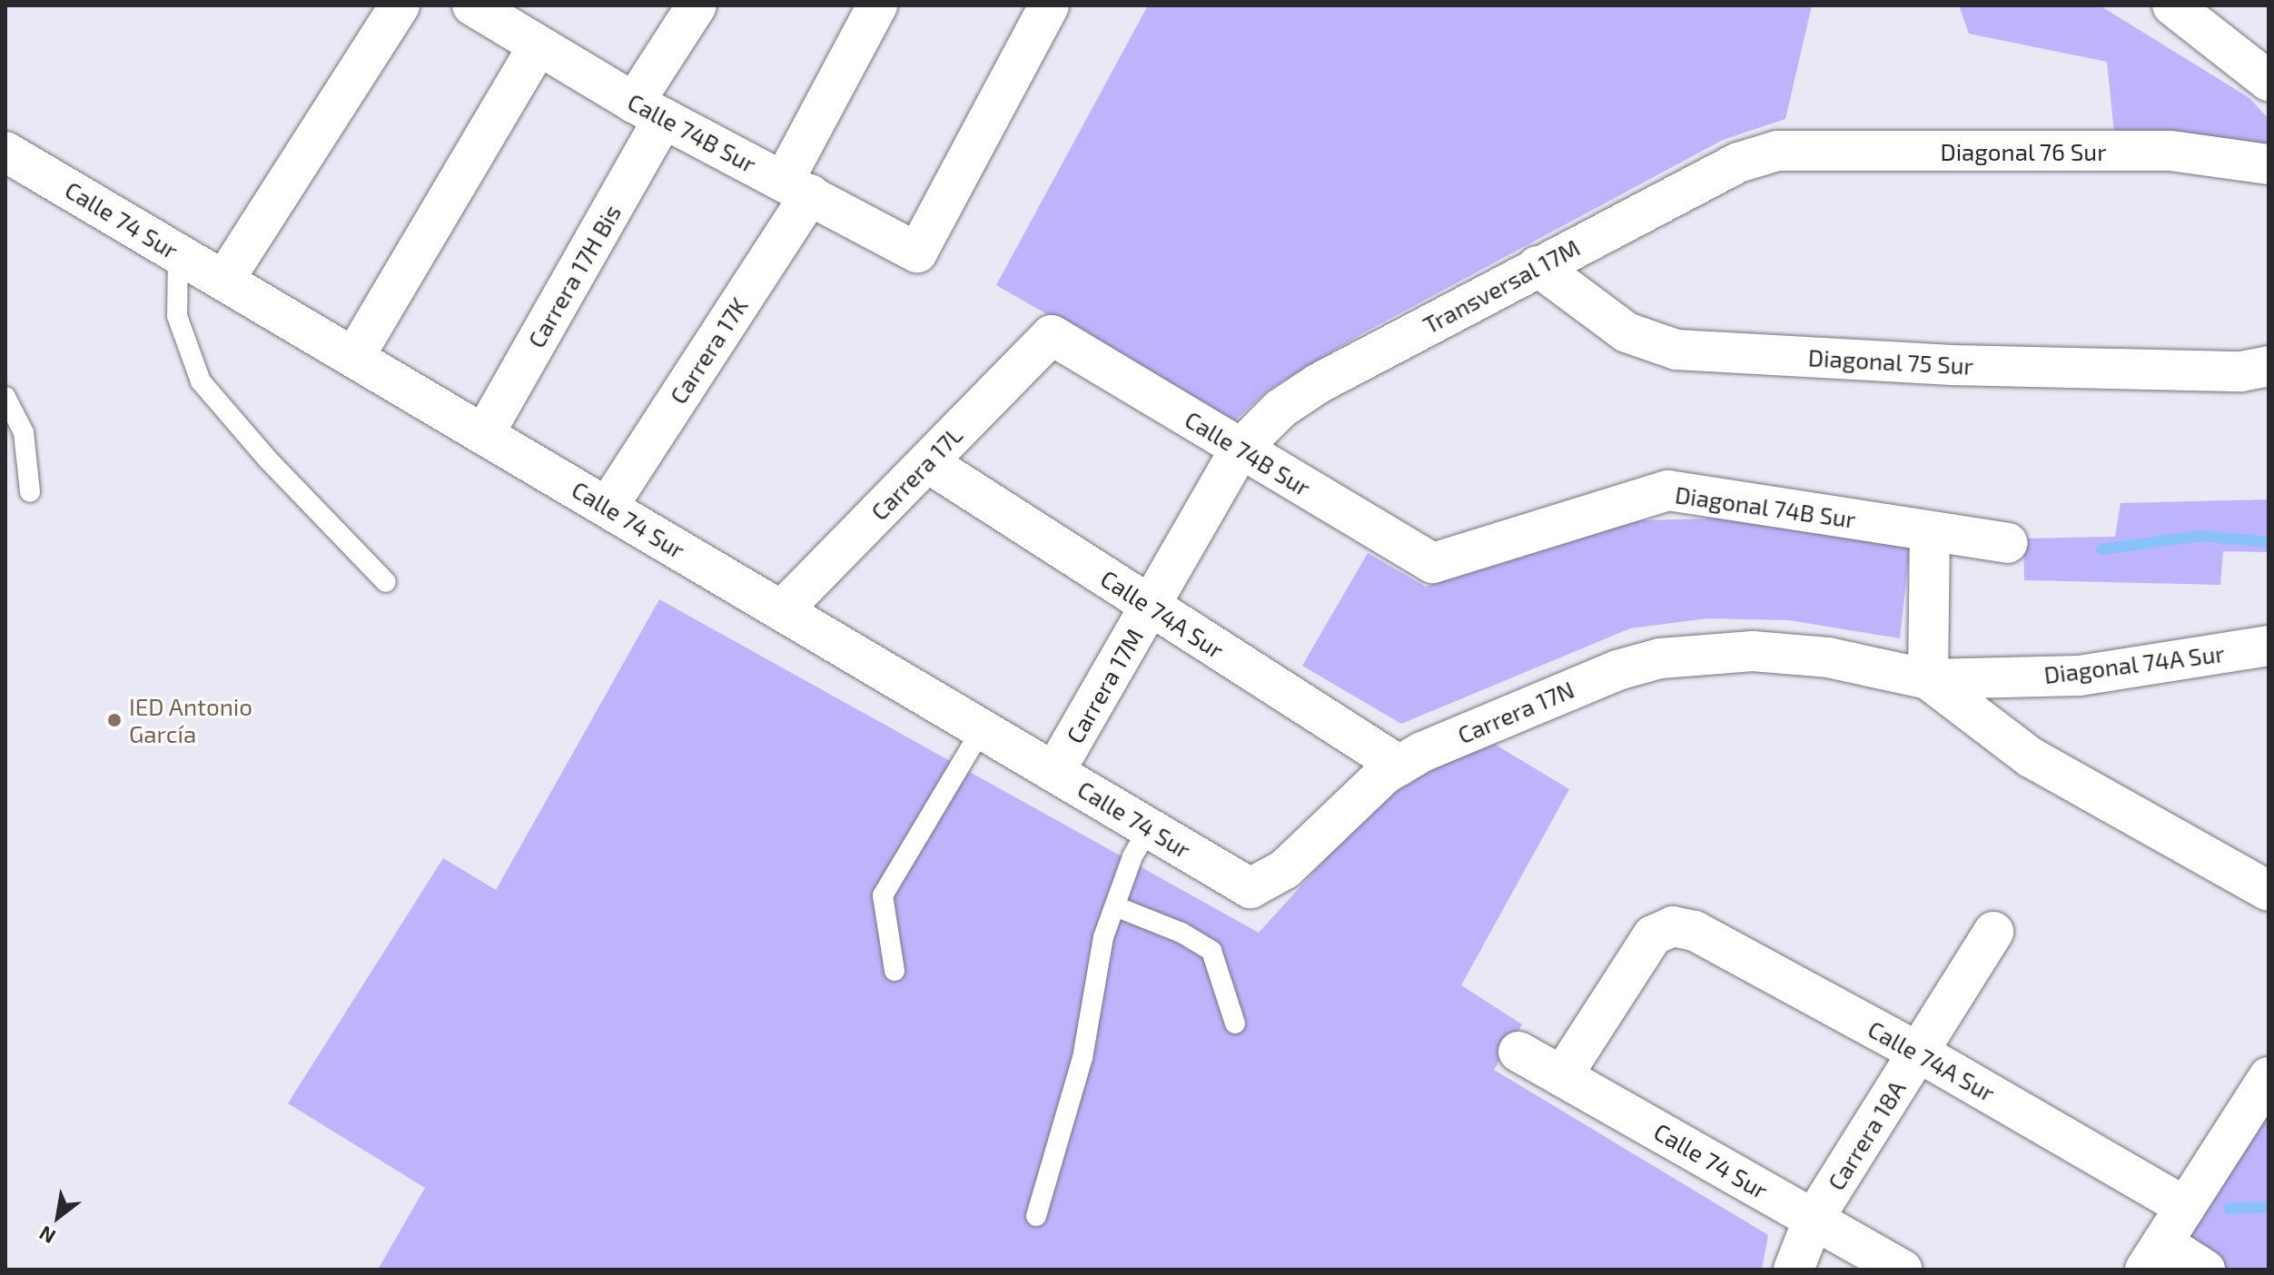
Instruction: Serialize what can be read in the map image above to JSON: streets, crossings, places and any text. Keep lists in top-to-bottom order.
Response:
{
  "streets": {
    "street": [
      "Calle 74B Sur",
      "Diagonal 76 Sur",
      "Calle 74 Sur",
      "Carrera 17H Bis",
      "Transversal 17M",
      "Carrera 17K",
      "Diagonal 75 Sur",
      "Carrera 17L",
      "Diagonal 74B Sur",
      "Calle 74A Sur",
      "Diagonal 74A Sur",
      "Carrera 17M",
      "Carrera 17N",
      "Carrera 18A"
    ]
  },
  "crossings": [
    ["Calle 74B Sur", "Carrera 17H Bis"],
    ["Calle 74B Sur", "Transversal 17M"],
    ["Calle 74B Sur", "Carrera 17K"],
    ["Calle 74B Sur", "Carrera 17L"],
    ["Calle 74B Sur", "Diagonal 74B Sur"],
    ["Calle 74B Sur", "Carrera 17M"],
    ["Diagonal 76 Sur", "Transversal 17M"],
    ["Calle 74 Sur", "Carrera 17H Bis"],
    ["Calle 74 Sur", "Carrera 17K"],
    ["Calle 74 Sur", "Carrera 17L"],
    ["Calle 74 Sur", "Calle 74A Sur"],
    ["Calle 74 Sur", "Carrera 17M"],
    ["Calle 74 Sur", "Carrera 17N"],
    ["Calle 74 Sur", "Carrera 18A"],
    ["Transversal 17M", "Diagonal 75 Sur"],
    ["Transversal 17M", "Carrera 17M"],
    ["Carrera 17L", "Calle 74A Sur"],
    ["Calle 74A Sur", "Carrera 17M"],
    ["Calle 74A Sur", "Carrera 17N"],
    ["Calle 74A Sur", "Carrera 18A"],
    ["Diagonal 74A Sur", "Carrera 17N"]
  ],
  "places": ["IED Antonio García"],
  "north": "bottom left"
}
